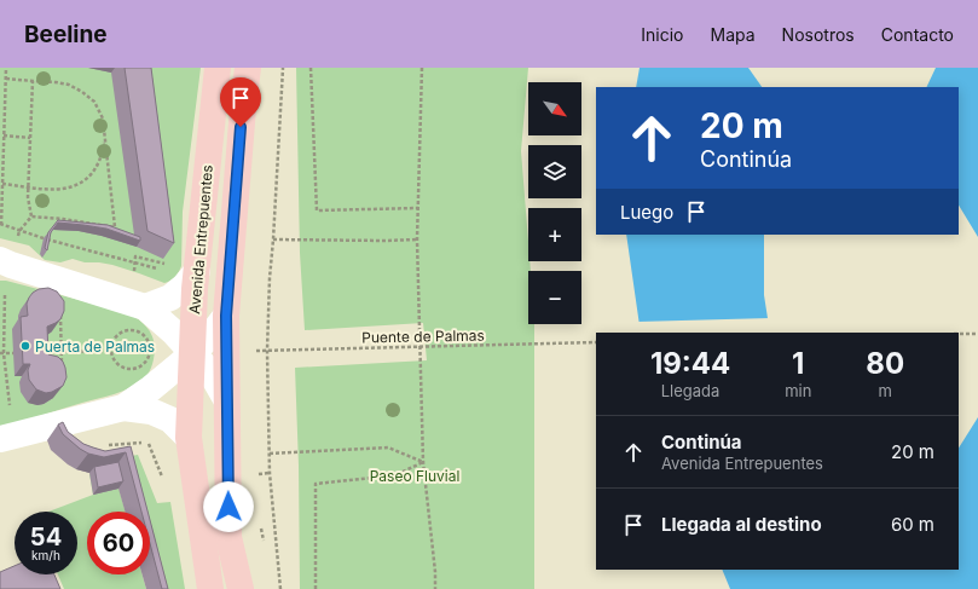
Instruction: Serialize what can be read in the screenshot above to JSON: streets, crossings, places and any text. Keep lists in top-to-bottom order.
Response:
{
  "streets": {
    "main road": ["Avenida Entrepuentes"],
    "path": ["Puente de Palmas"]
  },
  "parks": ["Paseo Fluvial"],
  "places": ["Puerta de Palmas"],
  "north": "bottom right",
  "page": {
    "header": "Beeline",
    "nav": [
      "Inicio",
      "Mapa",
      "Nosotros",
      "Contacto"
    ],
    "map_buttons": ["+", "−"],
    "turn": ["20 m", "Continúa"],
    "then": "Luego",
    "eta": [
      "19:44",
      "Llegada",
      "1",
      "min",
      "80",
      "m"
    ],
    "list": [
      {
        "name": "Continúa",
        "note": "Avenida Entrepuentes",
        "value": "20 m"
      },
      {
        "name": "Llegada al destino",
        "value": "60 m"
      }
    ],
    "speed": "54 km/h",
    "limit": "60"
  }
}
